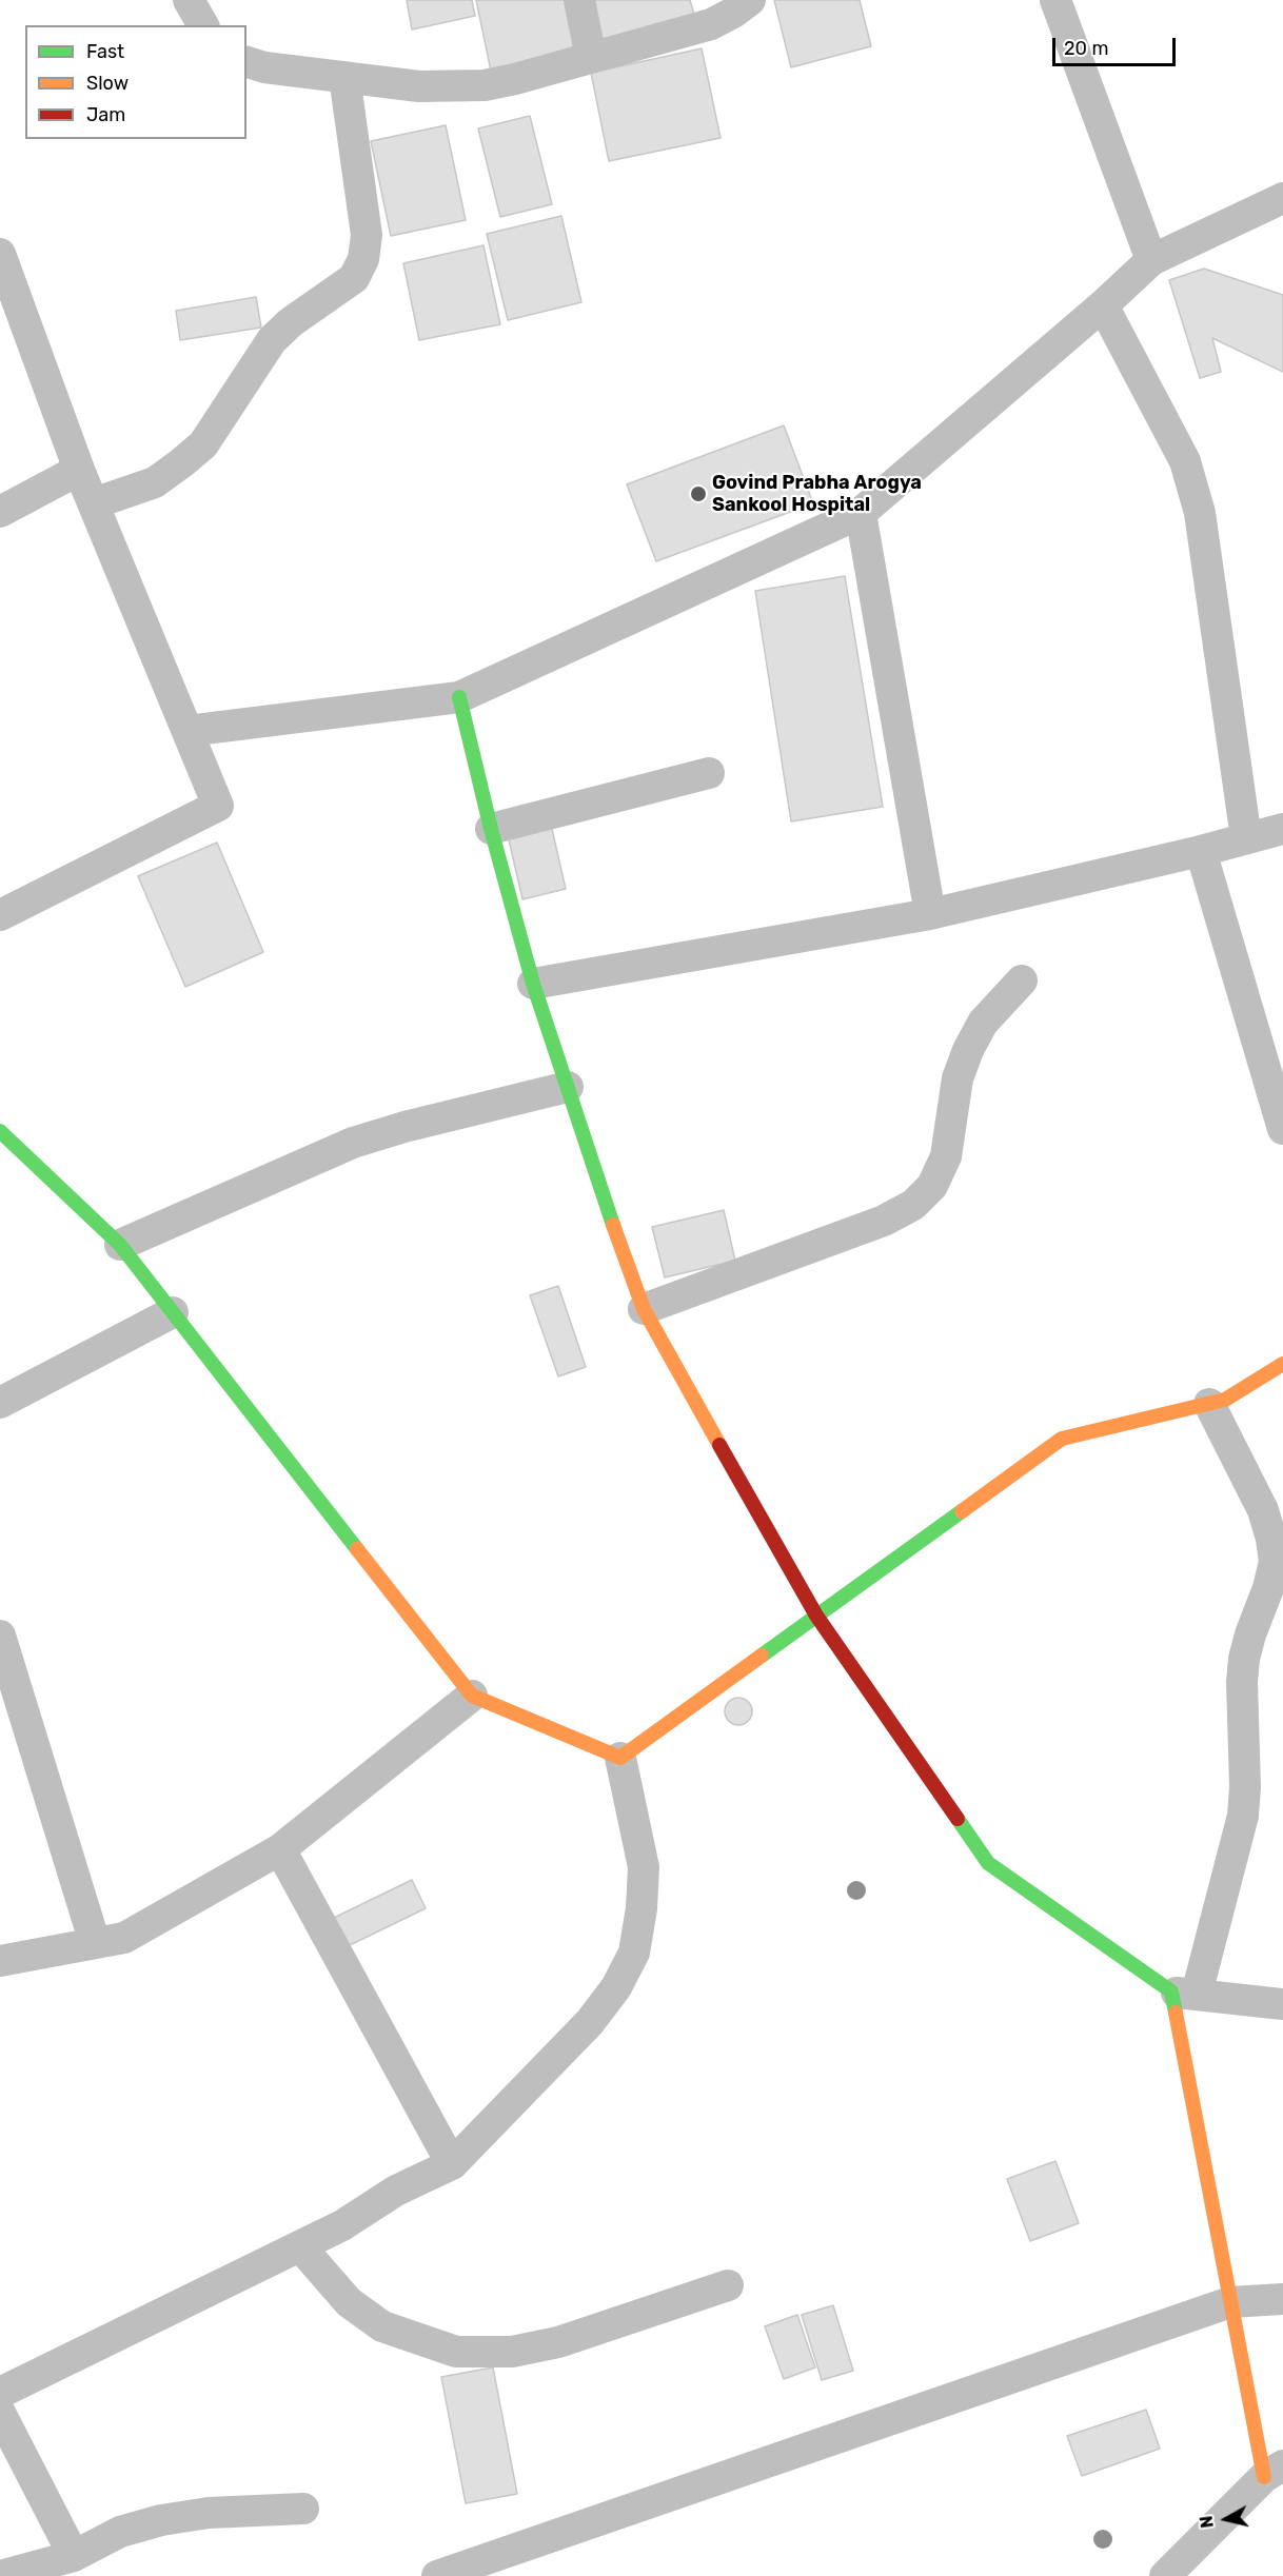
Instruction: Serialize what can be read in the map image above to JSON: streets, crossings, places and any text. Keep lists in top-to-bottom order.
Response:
{
  "places": ["Govind Prabha Arogya Sankool Hospital"],
  "legend": ["Fast", "Slow", "Jam"],
  "scale_bar": "20 m",
  "north": "left"
}
